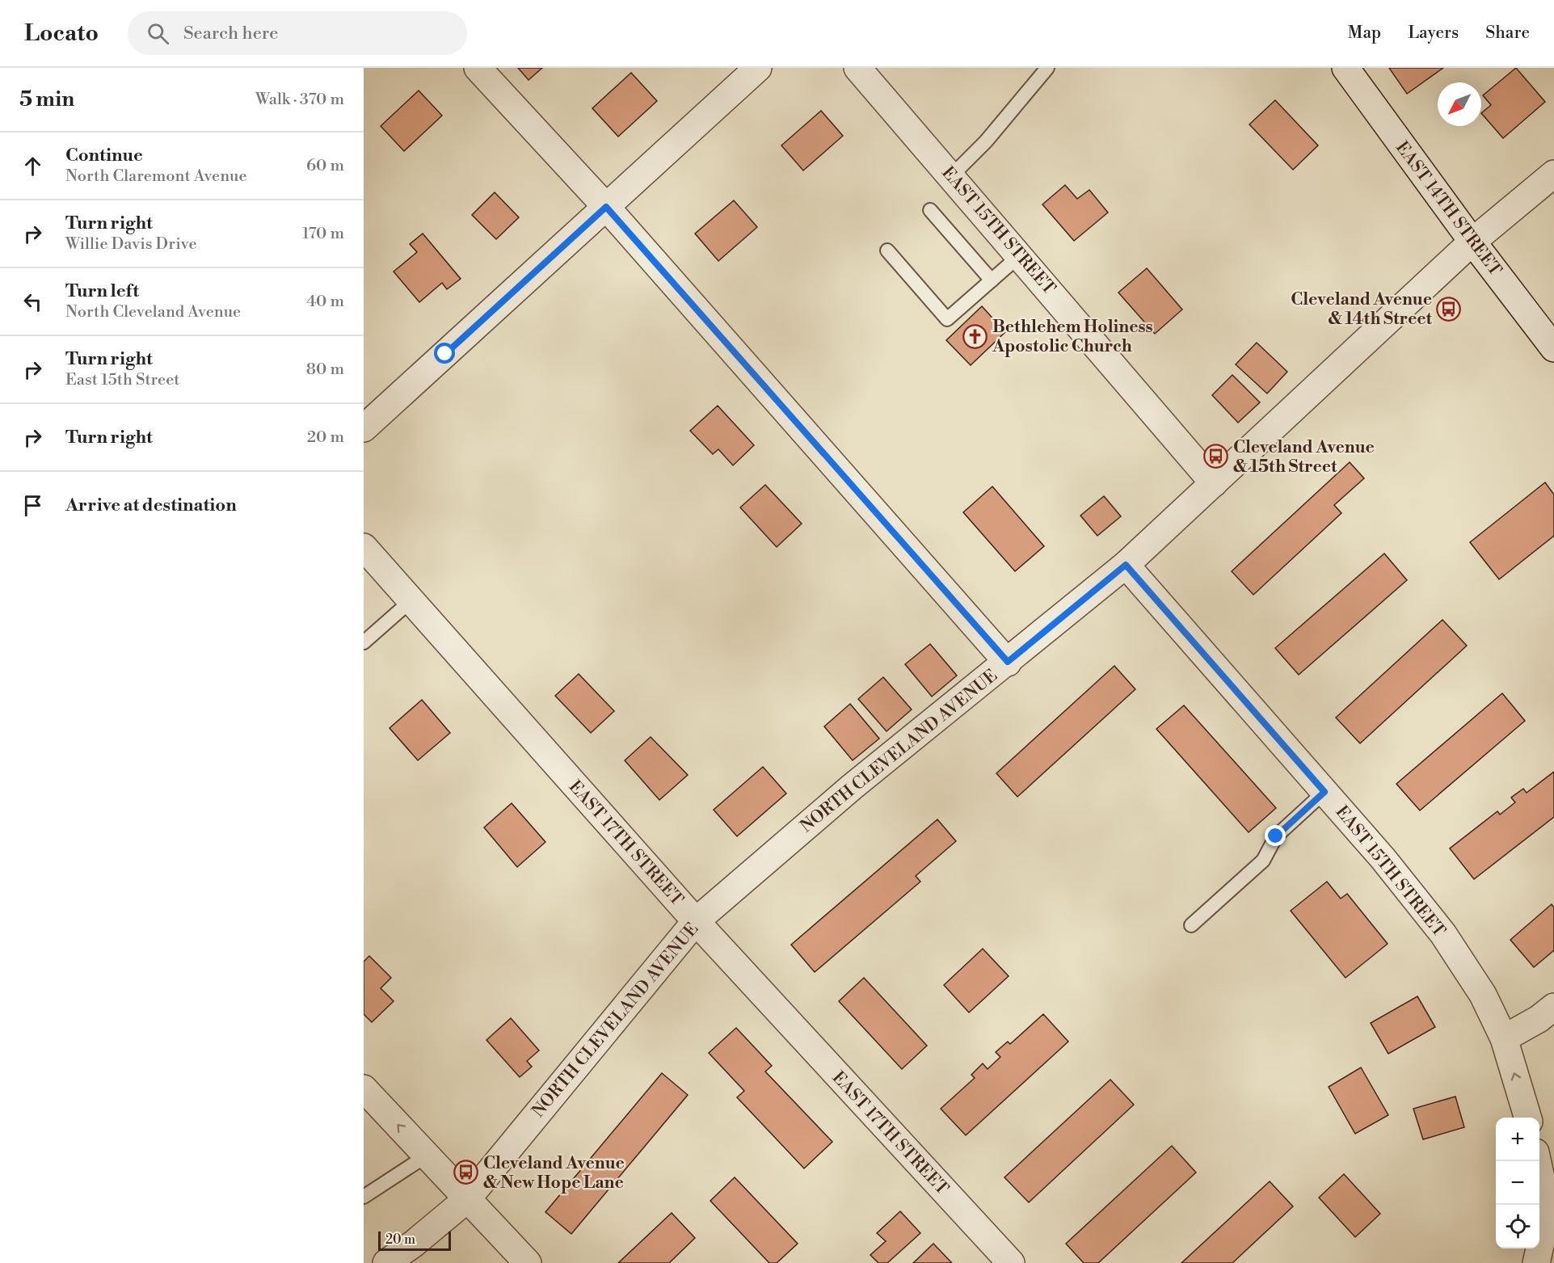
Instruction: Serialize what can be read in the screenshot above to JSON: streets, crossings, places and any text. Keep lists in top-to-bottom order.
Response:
{
  "streets": {
    "street": [
      "EAST 14TH STREET",
      "EAST 15TH STREET",
      "NORTH CLEVELAND AVENUE",
      "EAST 17TH STREET"
    ]
  },
  "crossings": [
    ["EAST 14TH STREET", "NORTH CLEVELAND AVENUE"],
    ["EAST 15TH STREET", "NORTH CLEVELAND AVENUE"],
    ["NORTH CLEVELAND AVENUE", "EAST 17TH STREET"]
  ],
  "places": {
    "bus stop": ["Cleveland Avenue & 14th Street", "Cleveland Avenue & 15th Street", "Cleveland Avenue & New Hope Lane"],
    "church": ["Bethlehem Holiness Apostolic Church"]
  },
  "scale_bar": "20 m",
  "north": "bottom left",
  "page": {
    "header": "Locato",
    "search": "Search here",
    "nav": ["Map", "Layers", "Share"],
    "heading": ["5 min", "Walk · 370 m"],
    "list": [
      ["Continue", "North Claremont Avenue", "60 m"],
      ["Turn right", "Willie Davis Drive", "170 m"],
      ["Turn left", "North Cleveland Avenue", "40 m"],
      ["Turn right", "East 15th Street", "80 m"],
      ["Turn right", "20 m"],
      "Arrive at destination"
    ],
    "map_buttons": ["+", "−"],
    "scale": "20 m"
  }
}
